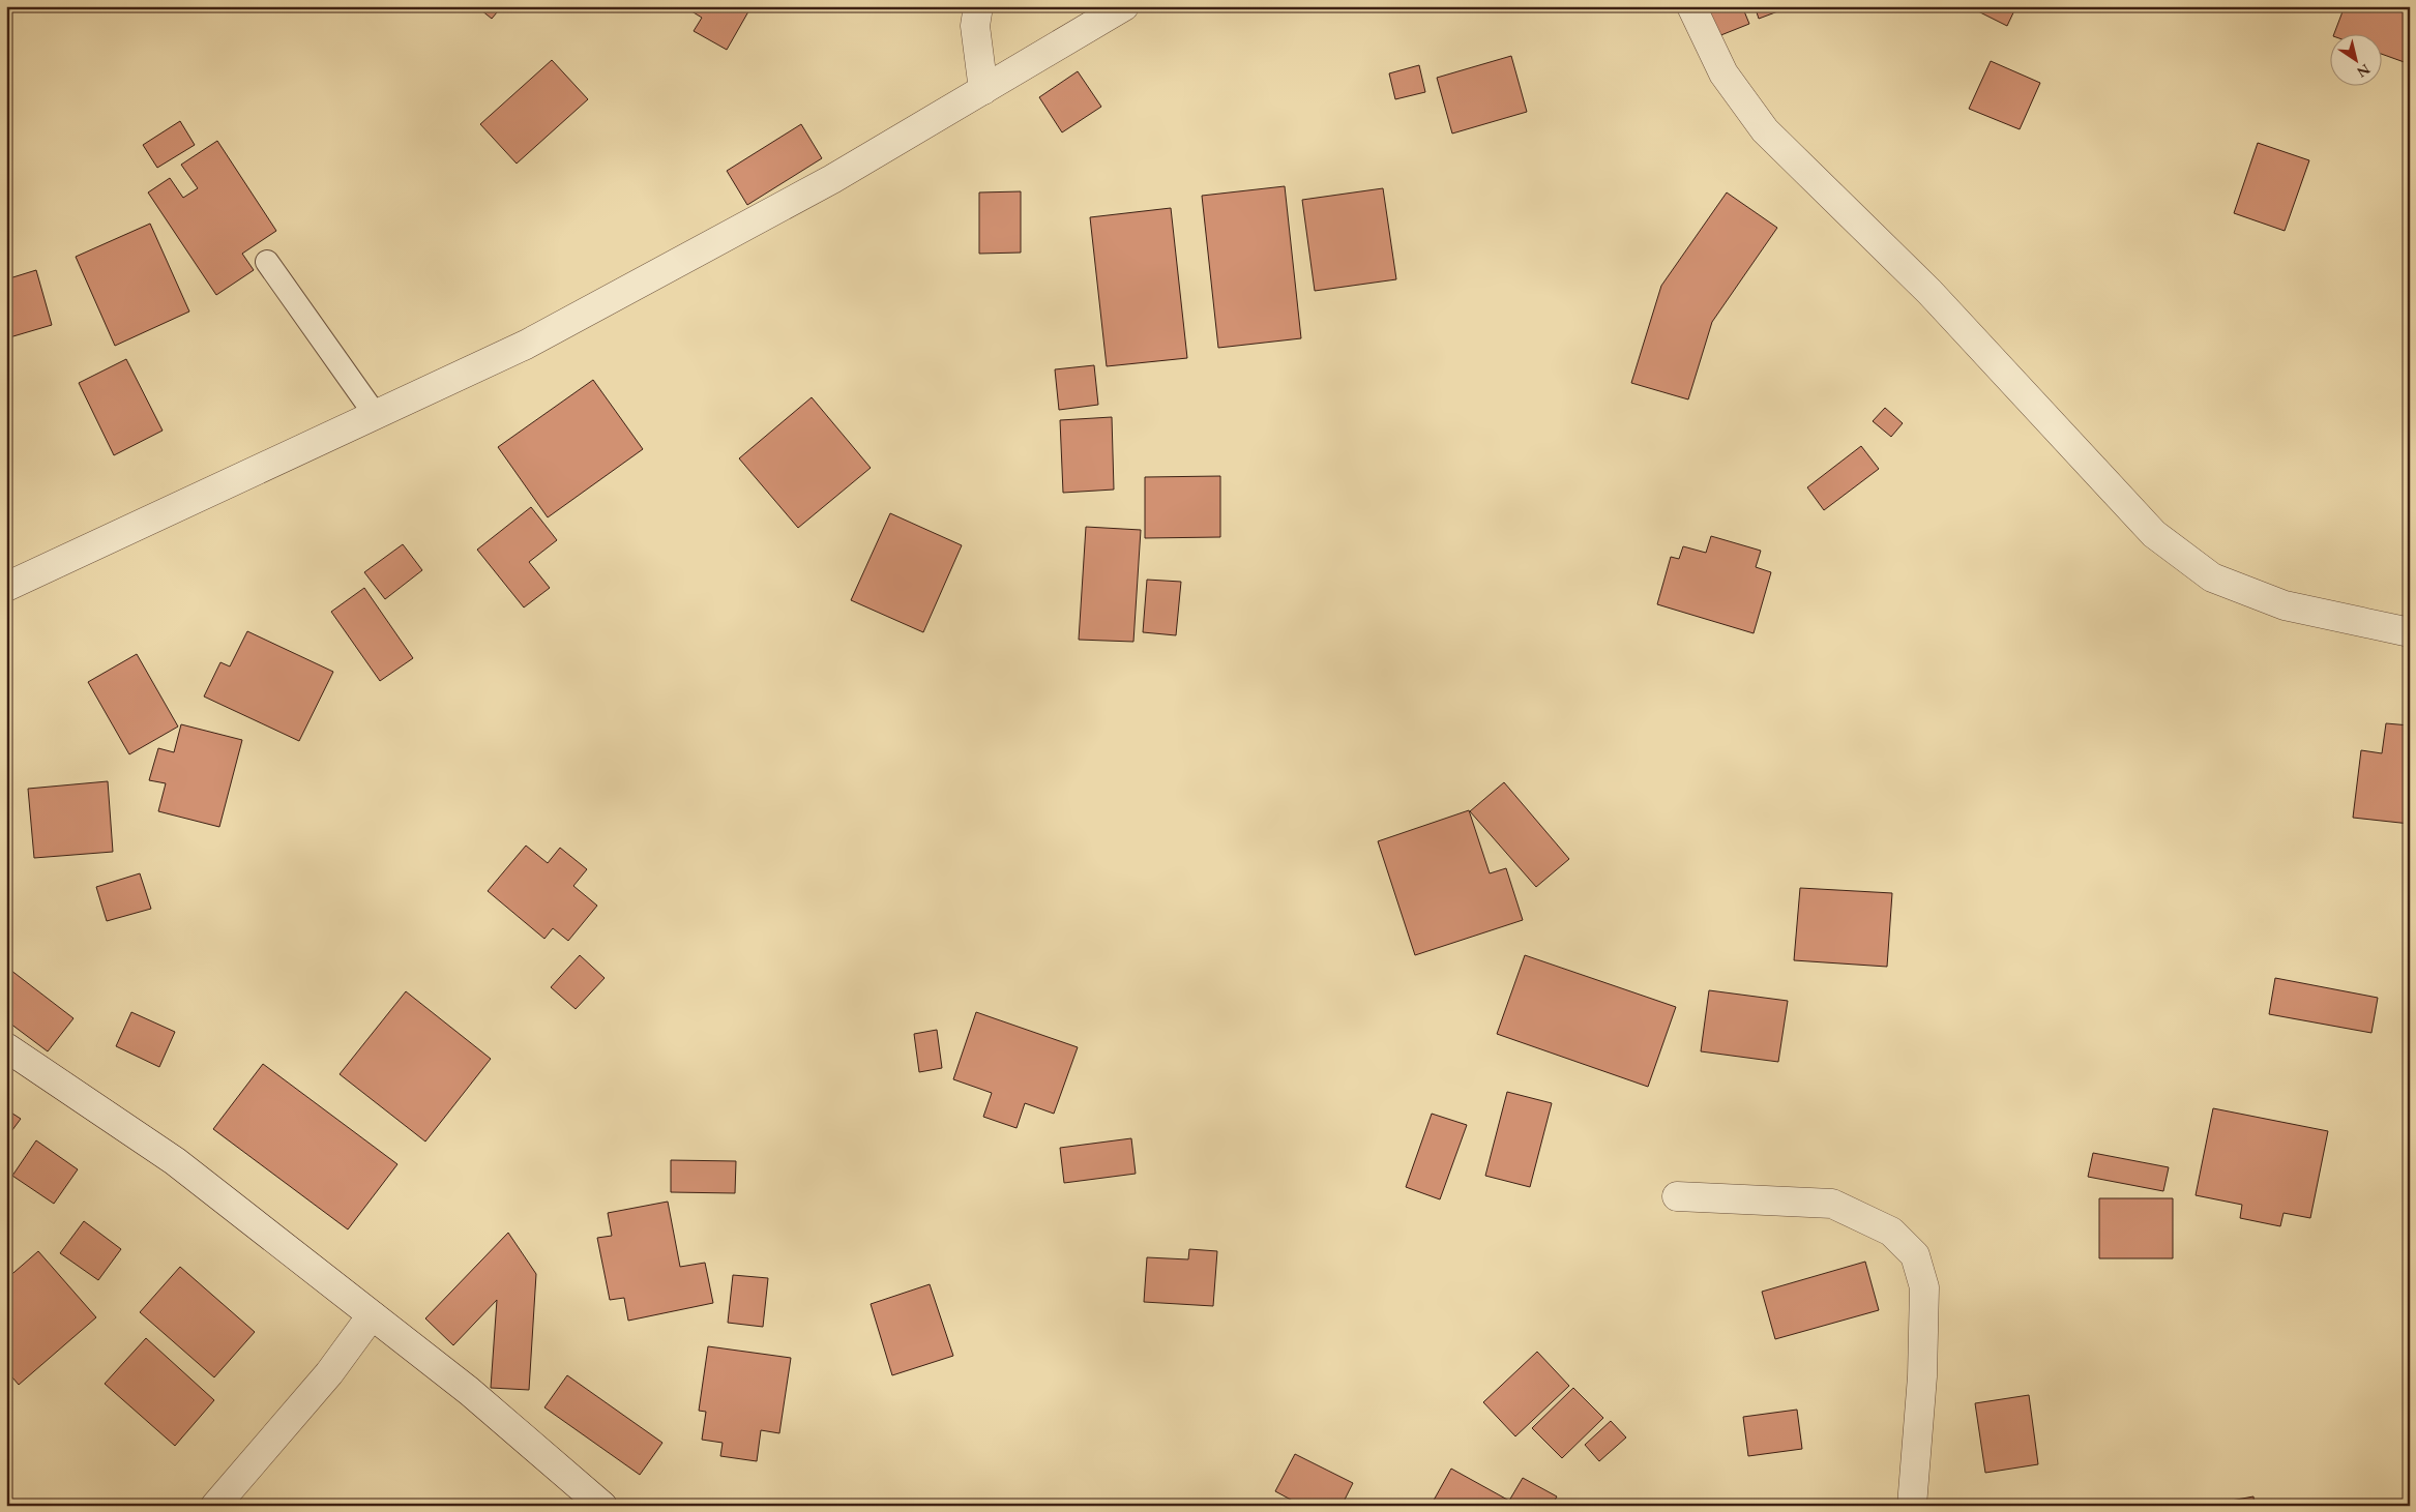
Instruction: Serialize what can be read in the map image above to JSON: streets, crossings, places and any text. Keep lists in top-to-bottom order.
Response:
{
  "north": "bottom right"
}
